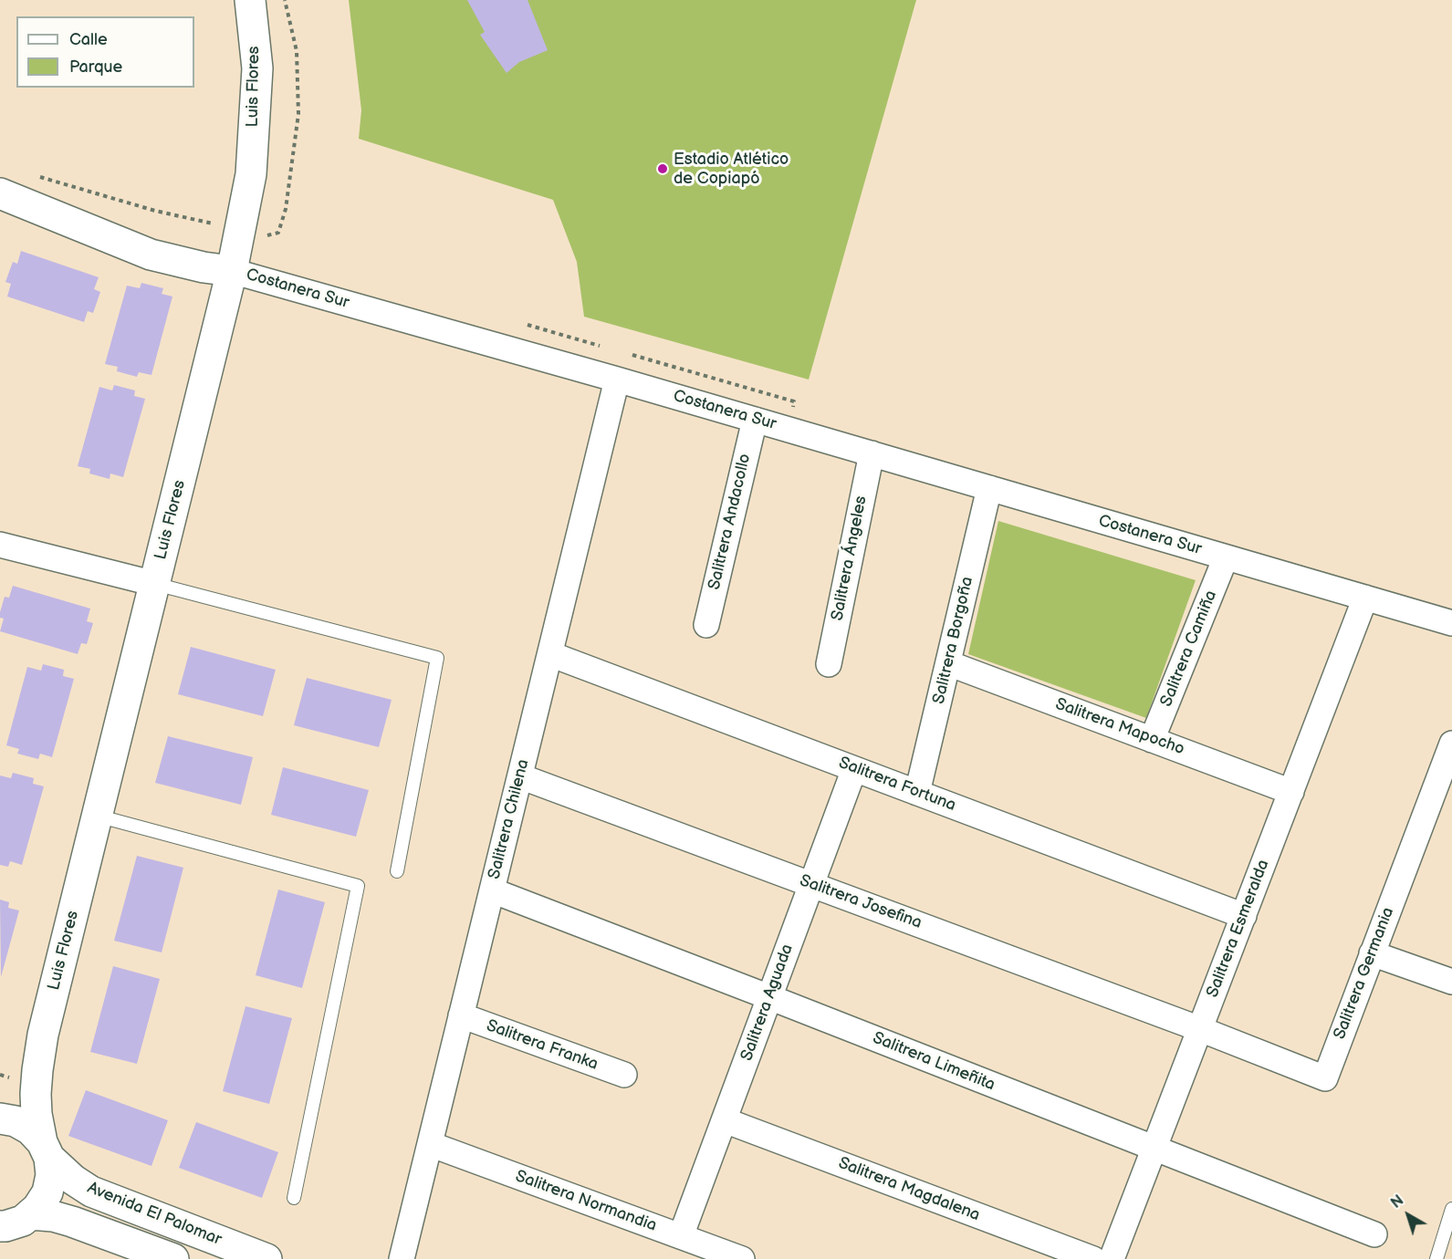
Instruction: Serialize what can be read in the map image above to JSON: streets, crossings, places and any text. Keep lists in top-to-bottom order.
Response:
{
  "streets": {
    "main road": ["Luis Flores", "Costanera Sur", "Avenida El Palomar"],
    "street": [
      "Salitrera Andacollo",
      "Salitrera Ángeles",
      "Salitrera Borgoña",
      "Salitrera Camiña",
      "Salitrera Mapocho",
      "Salitrera Fortuna",
      "Salitrera Chilena",
      "Salitrera Josefina",
      "Salitrera Esmeralda",
      "Salitrera Germania",
      "Salitrera Aguada",
      "Salitrera Franka",
      "Salitrera Limeñita",
      "Salitrera Magdalena",
      "Salitrera Normandia"
    ]
  },
  "crossings": [
    ["Luis Flores", "Costanera Sur"],
    ["Luis Flores", "Avenida El Palomar"],
    ["Costanera Sur", "Salitrera Andacollo"],
    ["Costanera Sur", "Salitrera Ángeles"],
    ["Costanera Sur", "Salitrera Borgoña"],
    ["Costanera Sur", "Salitrera Camiña"],
    ["Costanera Sur", "Salitrera Chilena"],
    ["Costanera Sur", "Salitrera Esmeralda"],
    ["Salitrera Borgoña", "Salitrera Mapocho"],
    ["Salitrera Borgoña", "Salitrera Fortuna"],
    ["Salitrera Camiña", "Salitrera Mapocho"],
    ["Salitrera Mapocho", "Salitrera Esmeralda"],
    ["Salitrera Fortuna", "Salitrera Chilena"],
    ["Salitrera Fortuna", "Salitrera Esmeralda"],
    ["Salitrera Fortuna", "Salitrera Aguada"],
    ["Salitrera Chilena", "Salitrera Josefina"],
    ["Salitrera Chilena", "Salitrera Franka"],
    ["Salitrera Chilena", "Salitrera Limeñita"],
    ["Salitrera Chilena", "Salitrera Normandia"],
    ["Salitrera Josefina", "Salitrera Esmeralda"],
    ["Salitrera Josefina", "Salitrera Germania"],
    ["Salitrera Josefina", "Salitrera Aguada"],
    ["Salitrera Esmeralda", "Salitrera Germania"],
    ["Salitrera Esmeralda", "Salitrera Limeñita"],
    ["Salitrera Aguada", "Salitrera Limeñita"],
    ["Salitrera Aguada", "Salitrera Magdalena"],
    ["Salitrera Aguada", "Salitrera Normandia"]
  ],
  "places": ["Estadio Atlético de Copiapó"],
  "legend": ["Calle", "Parque"],
  "north": "top left"
}
